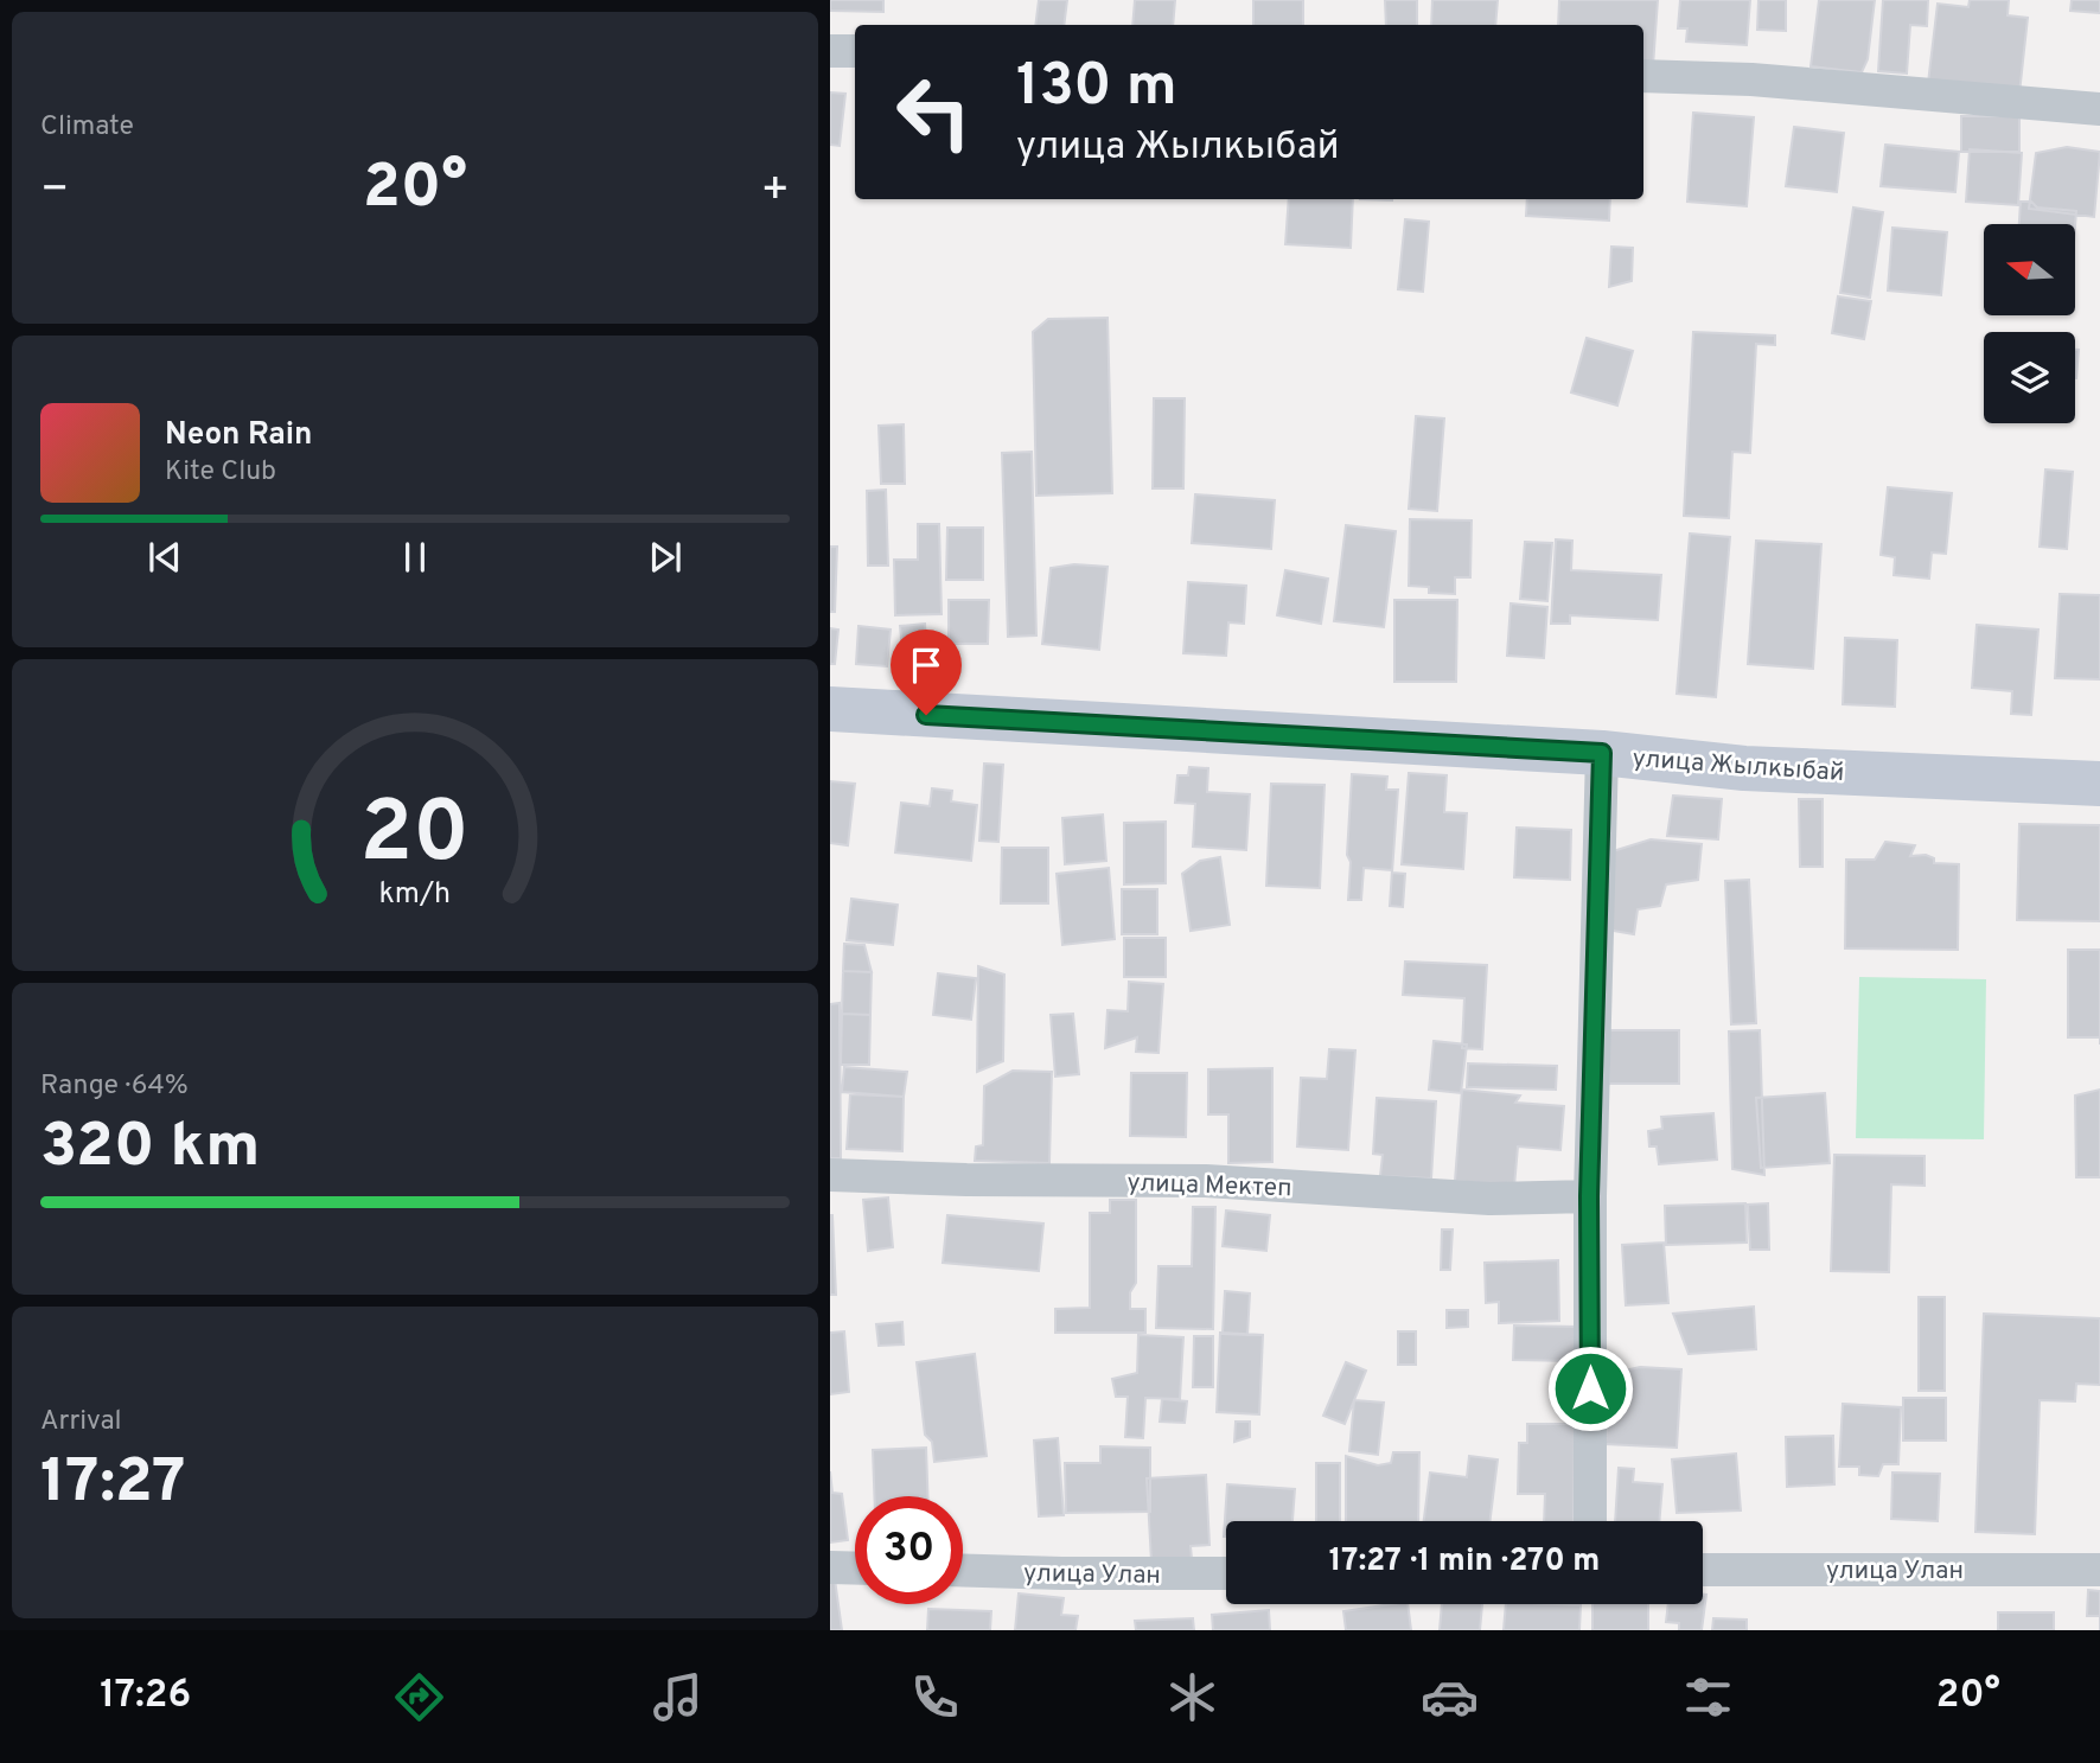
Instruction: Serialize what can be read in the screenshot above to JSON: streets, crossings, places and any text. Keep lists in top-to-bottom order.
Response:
{
  "streets": {
    "street": ["улица Жылкыбай", "улица Мектеп", "улица Улан"]
  },
  "north": "left",
  "page": {
    "tile": [
      "Climate",
      ["Range · 64%", "320 km"],
      ["Arrival", "17:27"]
    ],
    "turn": ["130 m", "улица Жылкыбай"],
    "heat": ["−", "20°", "+"],
    "song": ["Neon Rain", "Kite Club"],
    "limit": "30",
    "trip": "17:27 · 1 min · 270 m",
    "tabs": ["17:26", "20°"],
    "gauge": ["20", "km/h"]
  }
}
